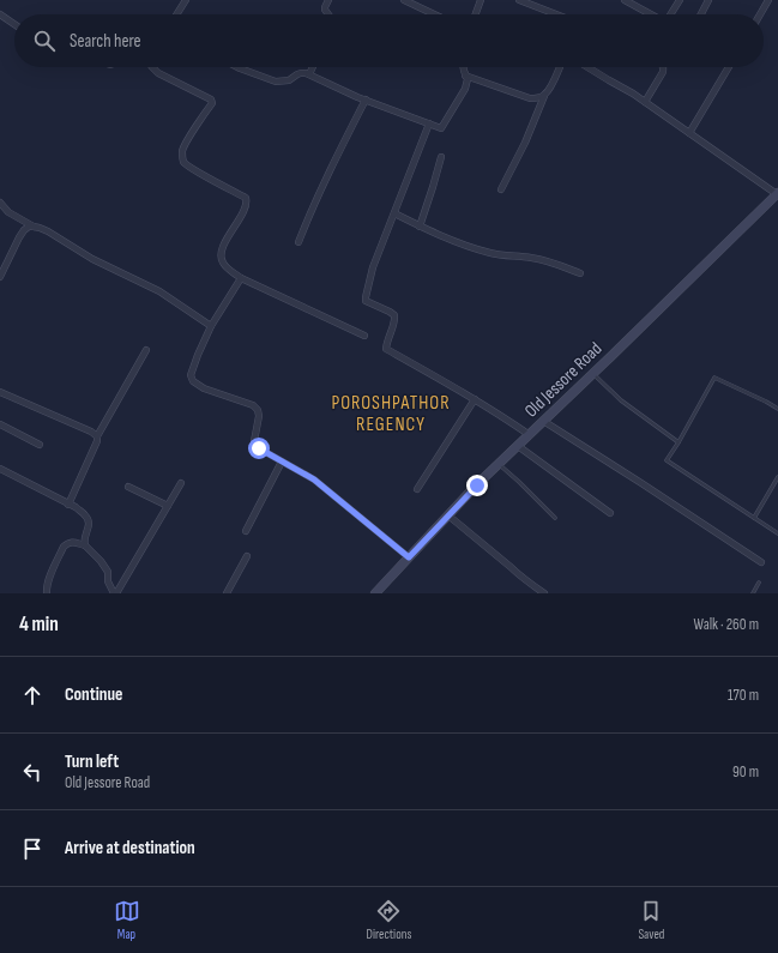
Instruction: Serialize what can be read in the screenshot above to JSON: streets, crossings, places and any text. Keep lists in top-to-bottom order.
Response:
{
  "streets": {
    "street": ["Old Jessore Road"]
  },
  "districts": ["POROSHPATHOR REGENCY"],
  "page": {
    "search": "Search here",
    "heading": ["4 min", "Walk · 260 m"],
    "list": [
      ["Continue", "170 m"],
      ["Turn left", "Old Jessore Road", "90 m"],
      "Arrive at destination"
    ],
    "nav": ["Map", "Directions", "Saved"]
  }
}
